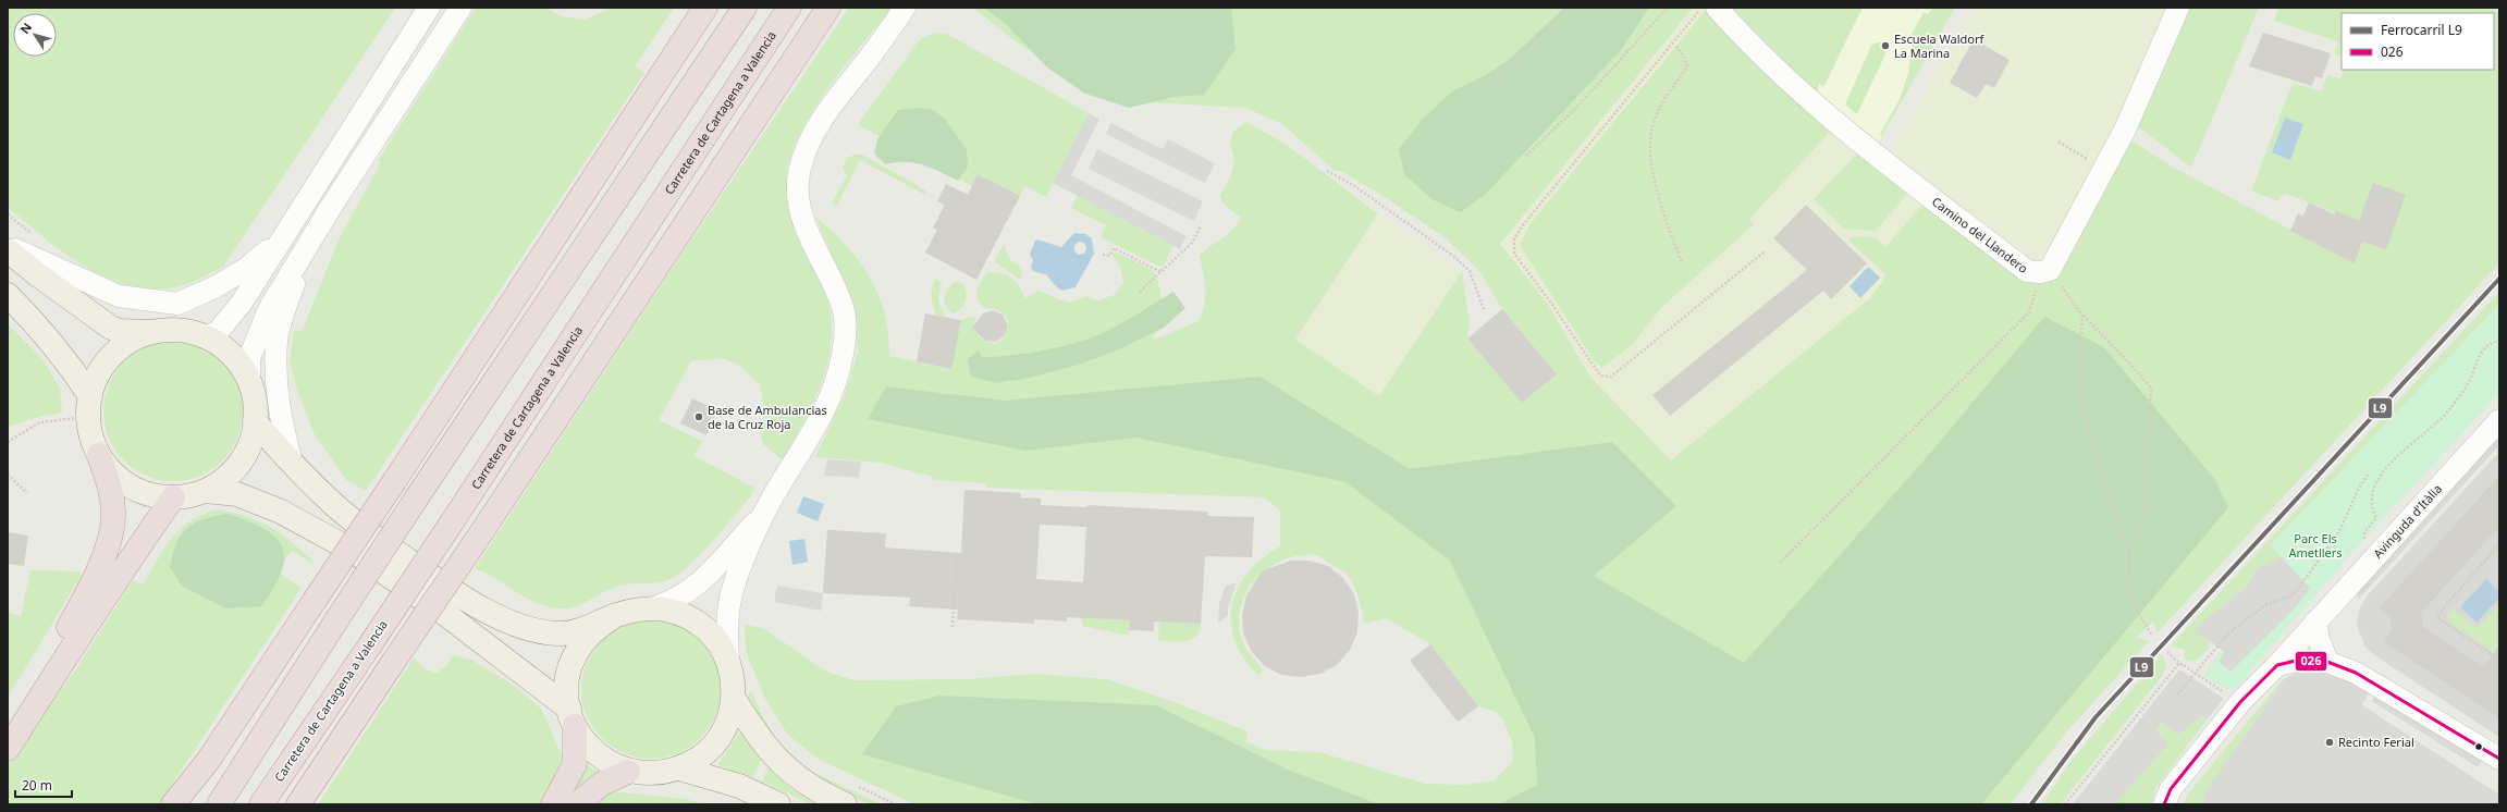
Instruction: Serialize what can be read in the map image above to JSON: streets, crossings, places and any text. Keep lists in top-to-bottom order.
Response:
{
  "streets": {
    "highway": ["Carretera de Cartagena a Valencia"],
    "street": ["Camino del Llandero", "Avinguda d'Itàlia"]
  },
  "parks": ["Parc Els Ametllers"],
  "places": ["Escuela Waldorf La Marina", "Base de Ambulancias de la Cruz Roja", "Recinto Ferial"],
  "lines": ["rail line L9", "transit line 026"],
  "legend": ["Ferrocarril L9", "026"],
  "scale_bar": "20 m",
  "north": "top left"
}
